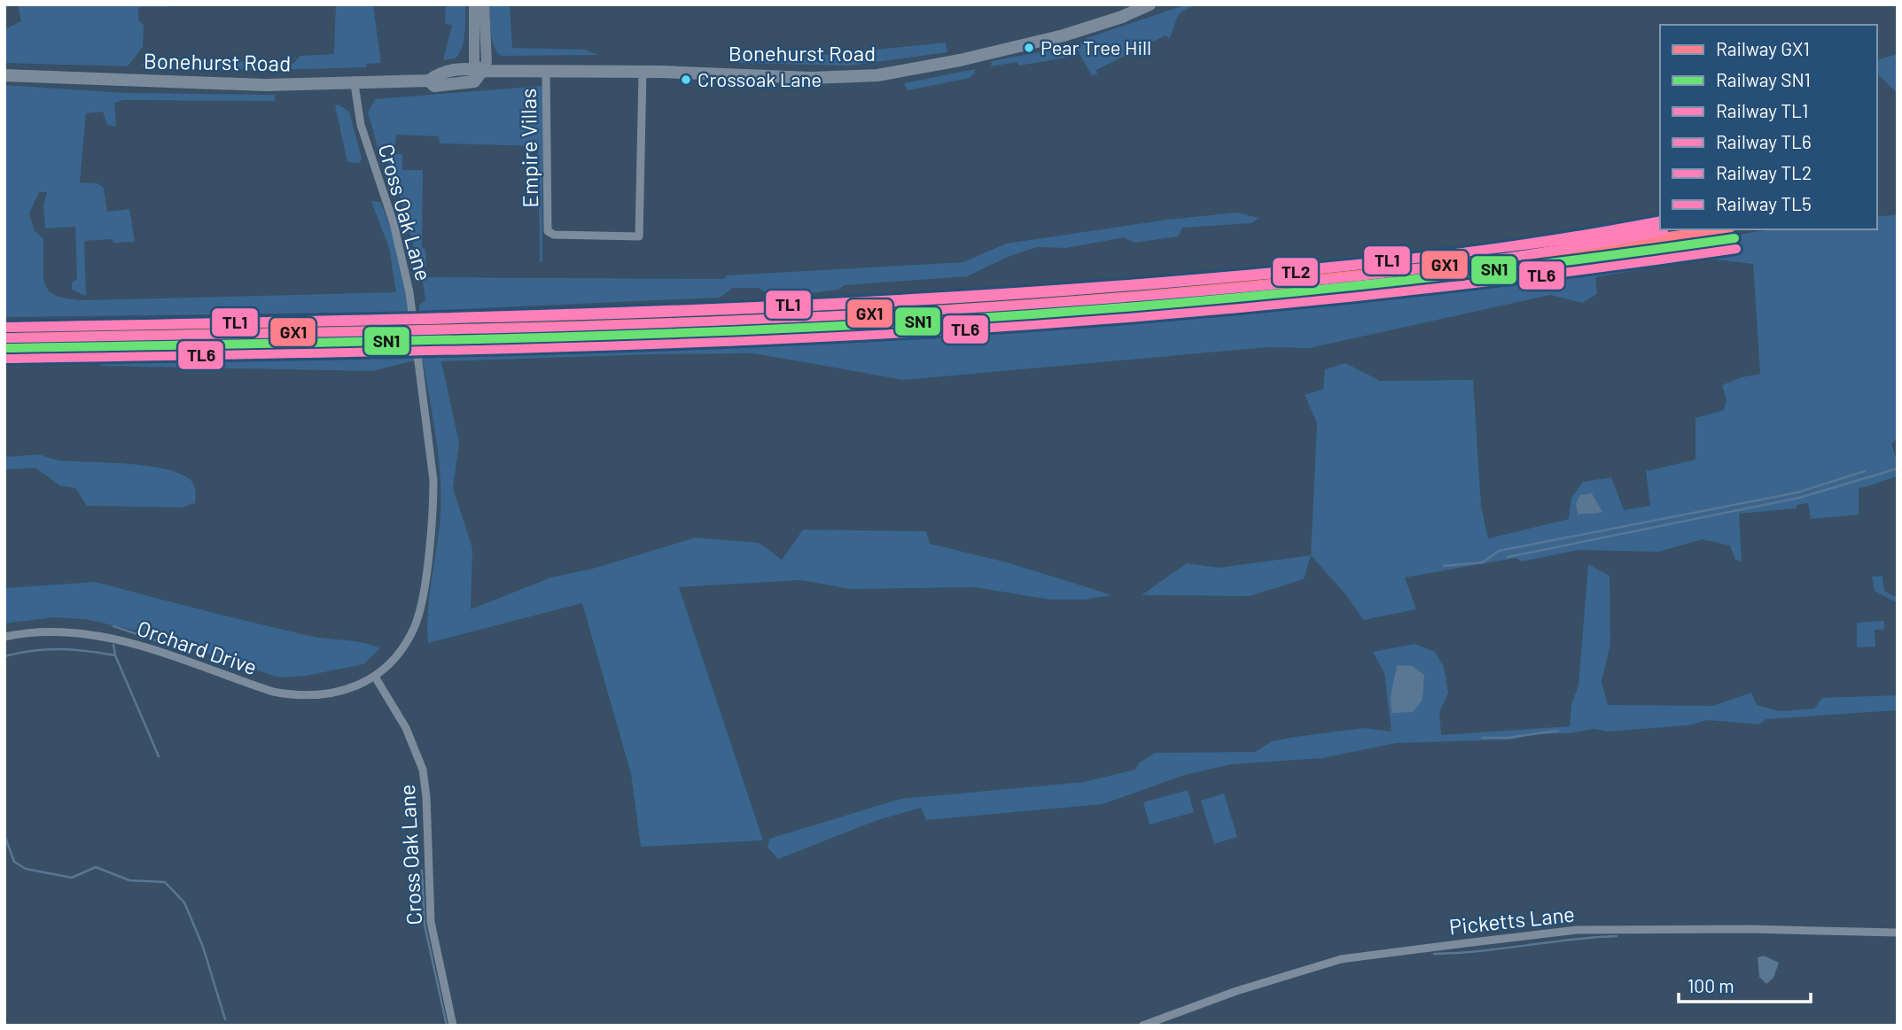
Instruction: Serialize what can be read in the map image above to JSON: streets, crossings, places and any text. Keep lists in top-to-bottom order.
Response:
{
  "streets": {
    "main road": ["Bonehurst Road"],
    "street": [
      "Empire Villas",
      "Cross Oak Lane",
      "Orchard Drive",
      "Picketts Lane"
    ]
  },
  "crossings": [
    ["Bonehurst Road", "Empire Villas"],
    ["Bonehurst Road", "Cross Oak Lane"],
    ["Cross Oak Lane", "Orchard Drive"]
  ],
  "places": ["Pear Tree Hill", "Crossoak Lane"],
  "lines": [
    "rail line TL2",
    "rail line TL1",
    "rail line GX1",
    "rail line TL5",
    "rail line SN1",
    "rail line TL6"
  ],
  "legend": [
    "Railway GX1",
    "Railway SN1",
    "Railway TL1",
    "Railway TL6",
    "Railway TL2",
    "Railway TL5"
  ],
  "scale_bar": "100 m"
}
